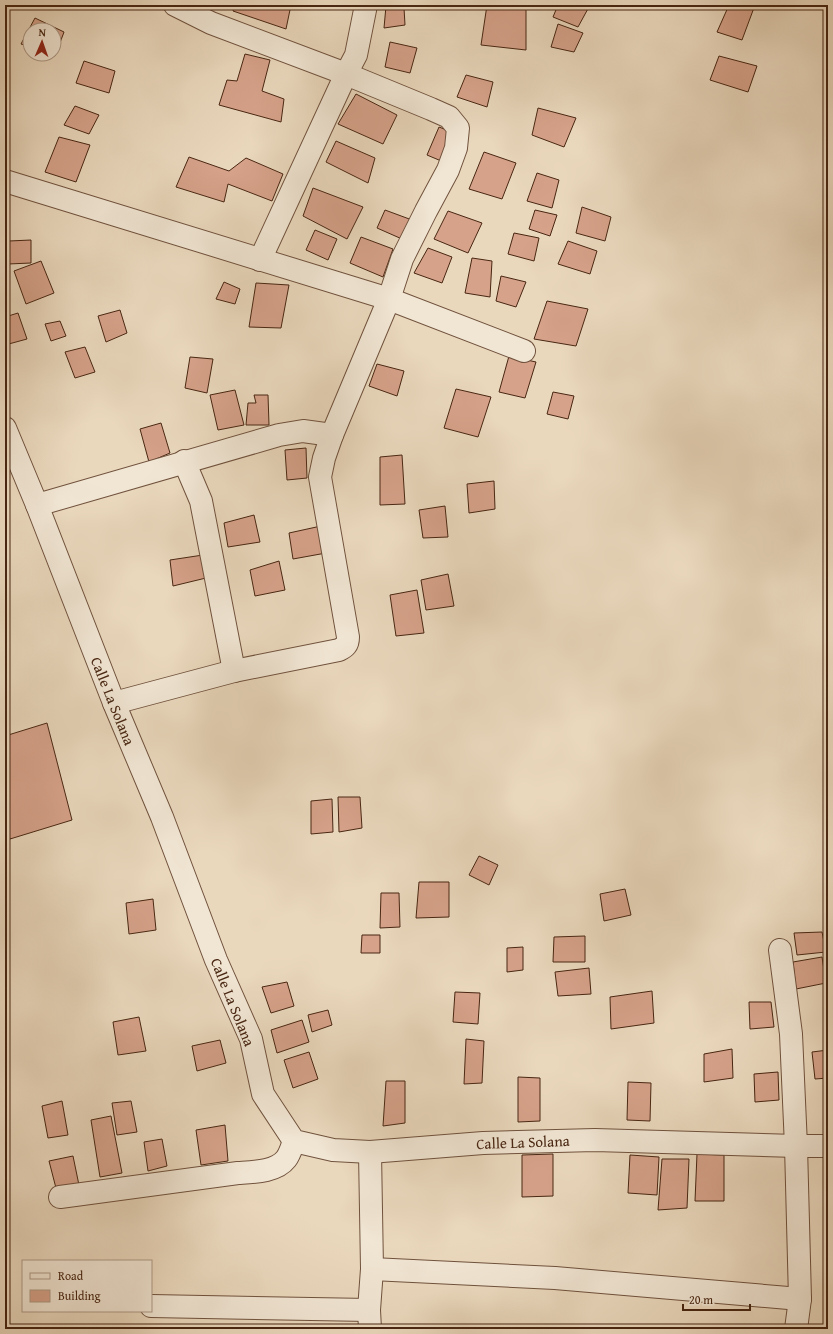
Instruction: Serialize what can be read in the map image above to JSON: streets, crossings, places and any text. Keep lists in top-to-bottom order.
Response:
{
  "streets": {
    "street": ["Calle La Solana"]
  },
  "legend": ["Road", "Building"],
  "scale_bar": "20 m",
  "north": "top"
}
